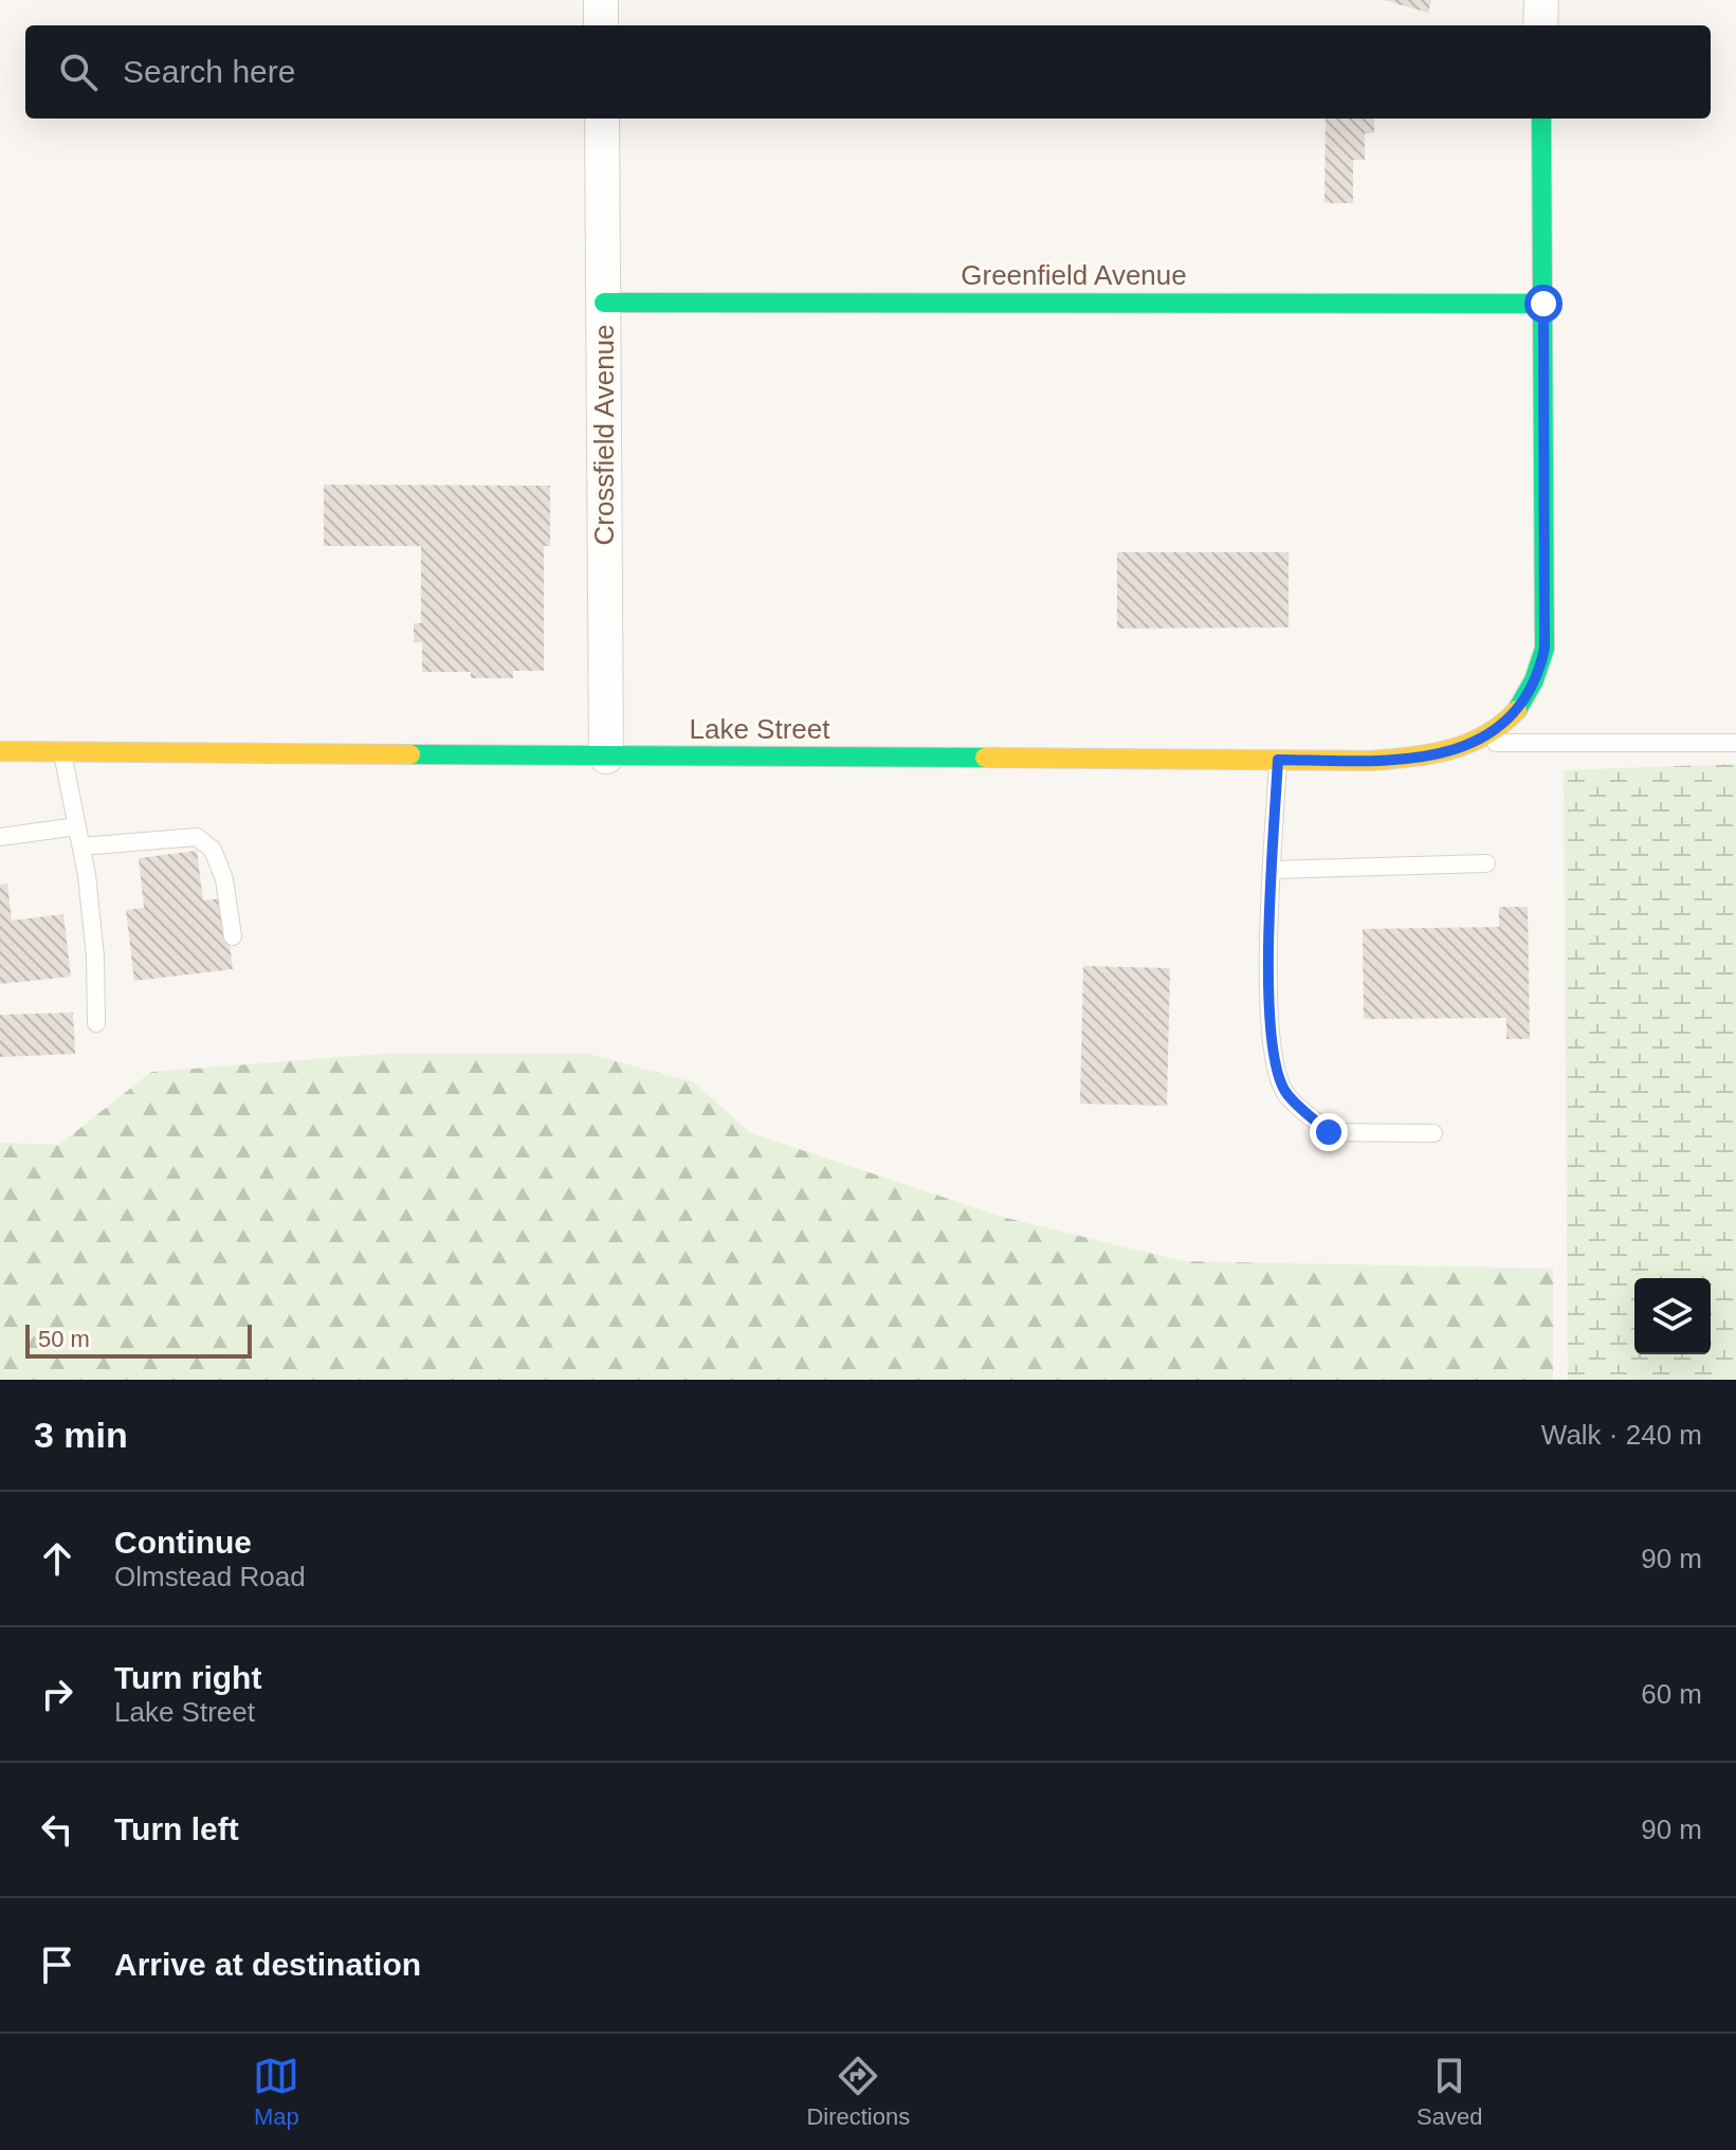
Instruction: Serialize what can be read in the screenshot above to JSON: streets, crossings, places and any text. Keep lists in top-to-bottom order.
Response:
{
  "streets": {
    "street": ["Greenfield Avenue", "Crossfield Avenue", "Lake Street"]
  },
  "crossings": [
    ["Greenfield Avenue", "Crossfield Avenue"],
    ["Greenfield Avenue", "Lake Street"],
    ["Crossfield Avenue", "Lake Street"]
  ],
  "scale_bar": "50 m",
  "page": {
    "search": "Search here",
    "scale": "50 m",
    "heading": ["3 min", "Walk · 240 m"],
    "list": [
      ["Continue", "Olmstead Road", "90 m"],
      ["Turn right", "Lake Street", "60 m"],
      ["Turn left", "90 m"],
      "Arrive at destination"
    ],
    "nav": ["Map", "Directions", "Saved"]
  }
}
